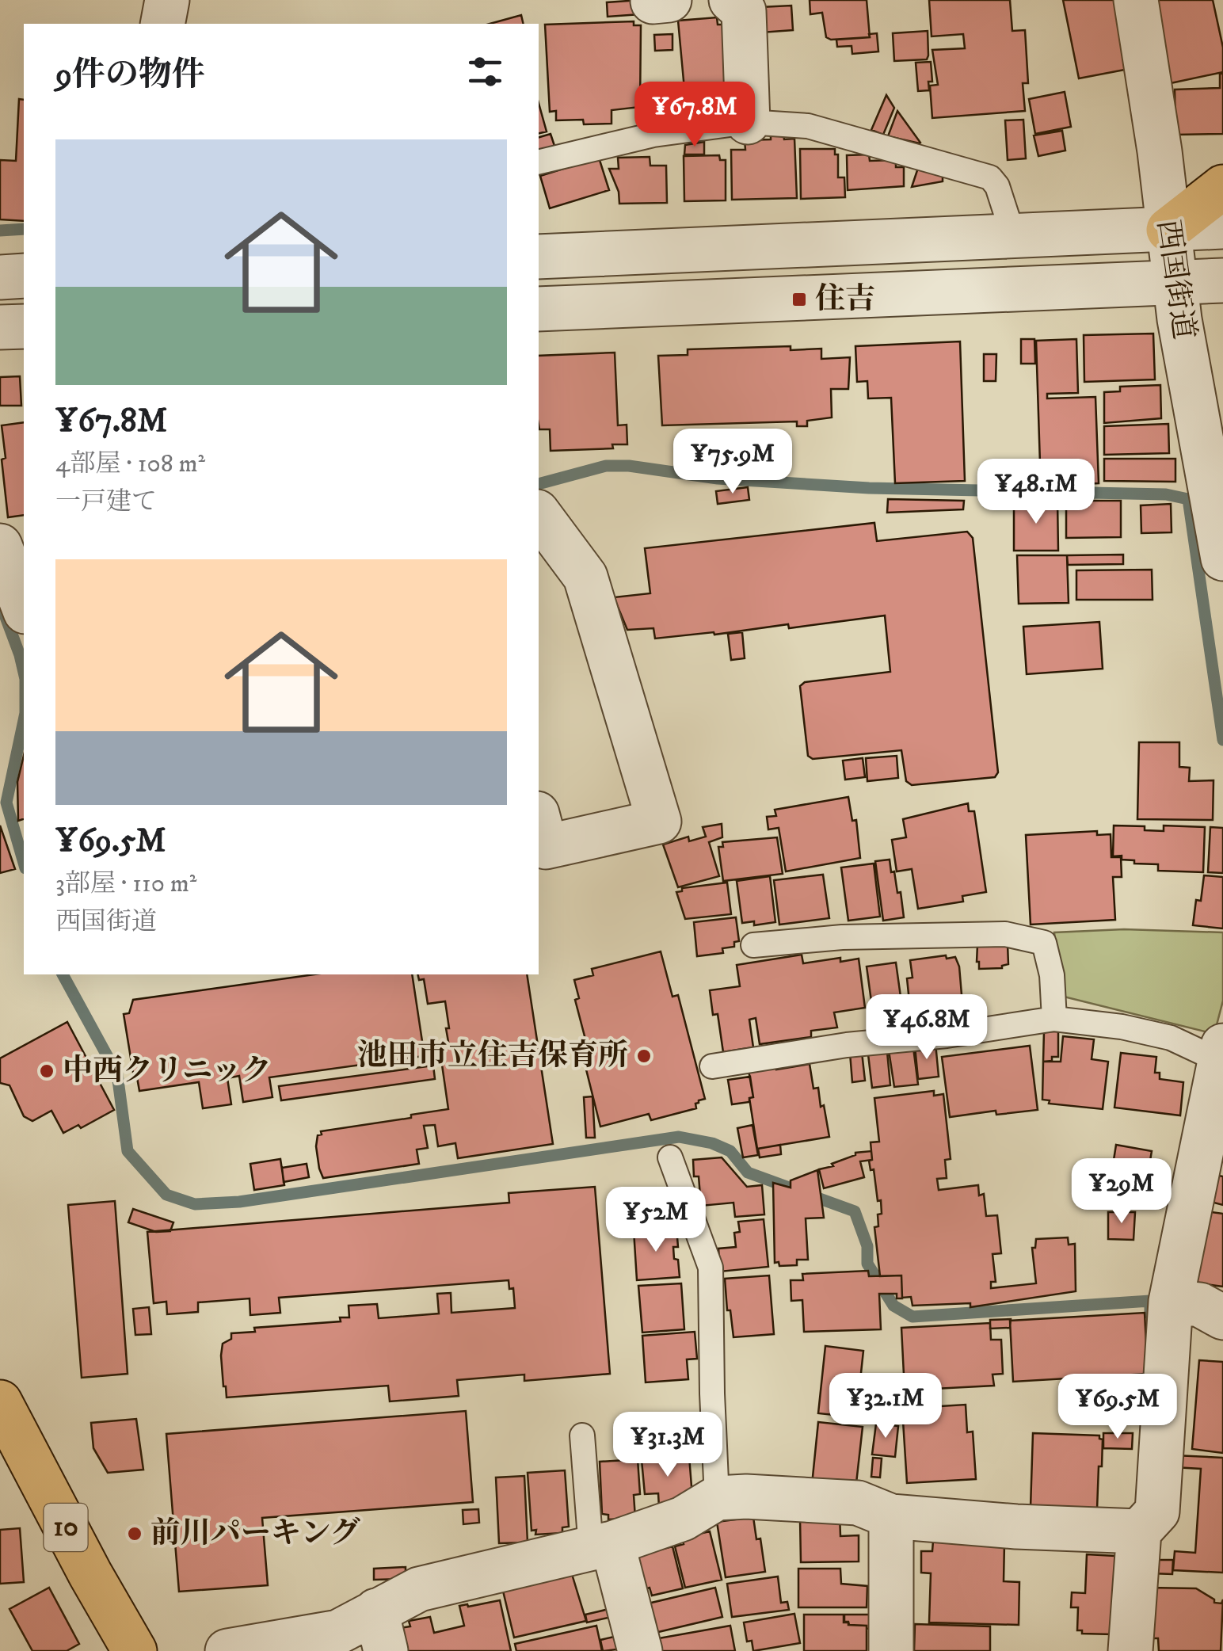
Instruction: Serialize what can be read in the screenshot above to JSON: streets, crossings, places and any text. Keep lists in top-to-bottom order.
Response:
{
  "streets": {
    "main road": ["10"],
    "street": ["西国街道"]
  },
  "places": {
    "transit": ["住吉"],
    "other": ["池田市立住吉保育所", "中西クリニック", "前川パーキング"]
  },
  "page": {
    "heading": "9件の物件",
    "price": [
      "¥67.8M",
      "¥75.9M",
      "¥48.1M",
      "¥46.8M",
      "¥29M",
      "¥52M",
      "¥32.1M",
      "¥69.5M",
      "¥31.3M"
    ],
    "list": [
      {
        "name": "¥67.8M",
        "note": "4部屋 · 108 m² · 一戸建て"
      },
      {
        "name": "¥69.5M",
        "note": "3部屋 · 110 m² · 西国街道"
      }
    ]
  }
}
